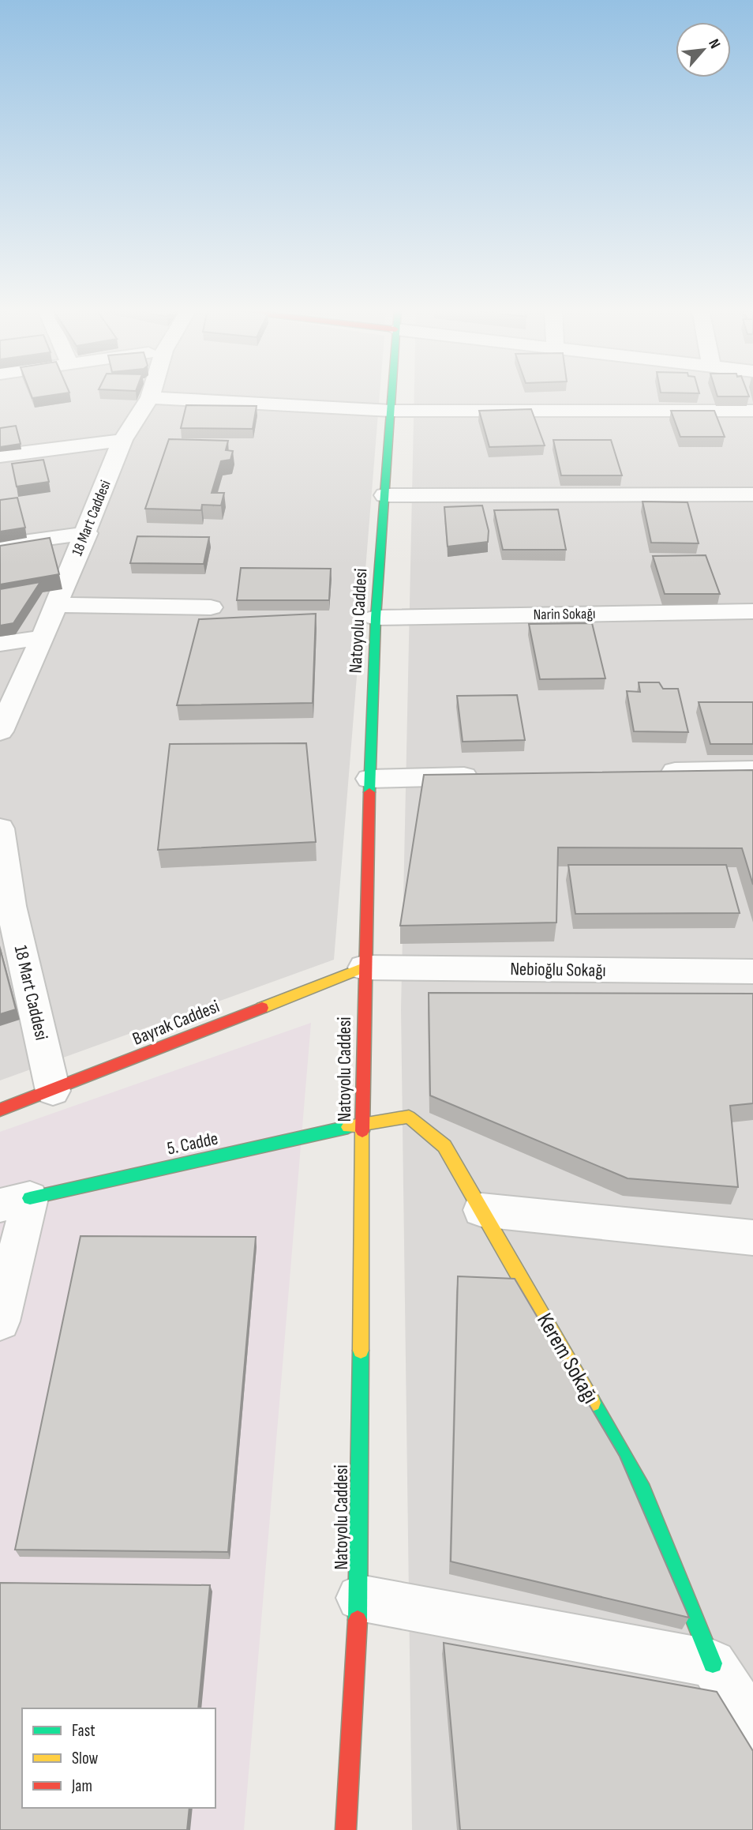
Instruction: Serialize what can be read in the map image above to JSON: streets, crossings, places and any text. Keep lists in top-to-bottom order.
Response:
{
  "streets": {
    "main road": [
      "Natoyolu Caddesi",
      "Bayrak Caddesi",
      "5. Cadde",
      "Kerem Sokağı"
    ],
    "street": ["18 Mart Caddesi", "Narin Sokağı", "Nebioğlu Sokağı"]
  },
  "crossings": [
    ["18 Mart Caddesi", "Bayrak Caddesi"],
    ["Narin Sokağı", "Natoyolu Caddesi"],
    ["Natoyolu Caddesi", "Nebioğlu Sokağı"],
    ["Natoyolu Caddesi", "Bayrak Caddesi"],
    ["Natoyolu Caddesi", "5. Cadde"],
    ["Natoyolu Caddesi", "Kerem Sokağı"],
    ["Nebioğlu Sokağı", "Bayrak Caddesi"],
    ["5. Cadde", "Kerem Sokağı"]
  ],
  "legend": ["Fast", "Slow", "Jam"],
  "north": "top right"
}
